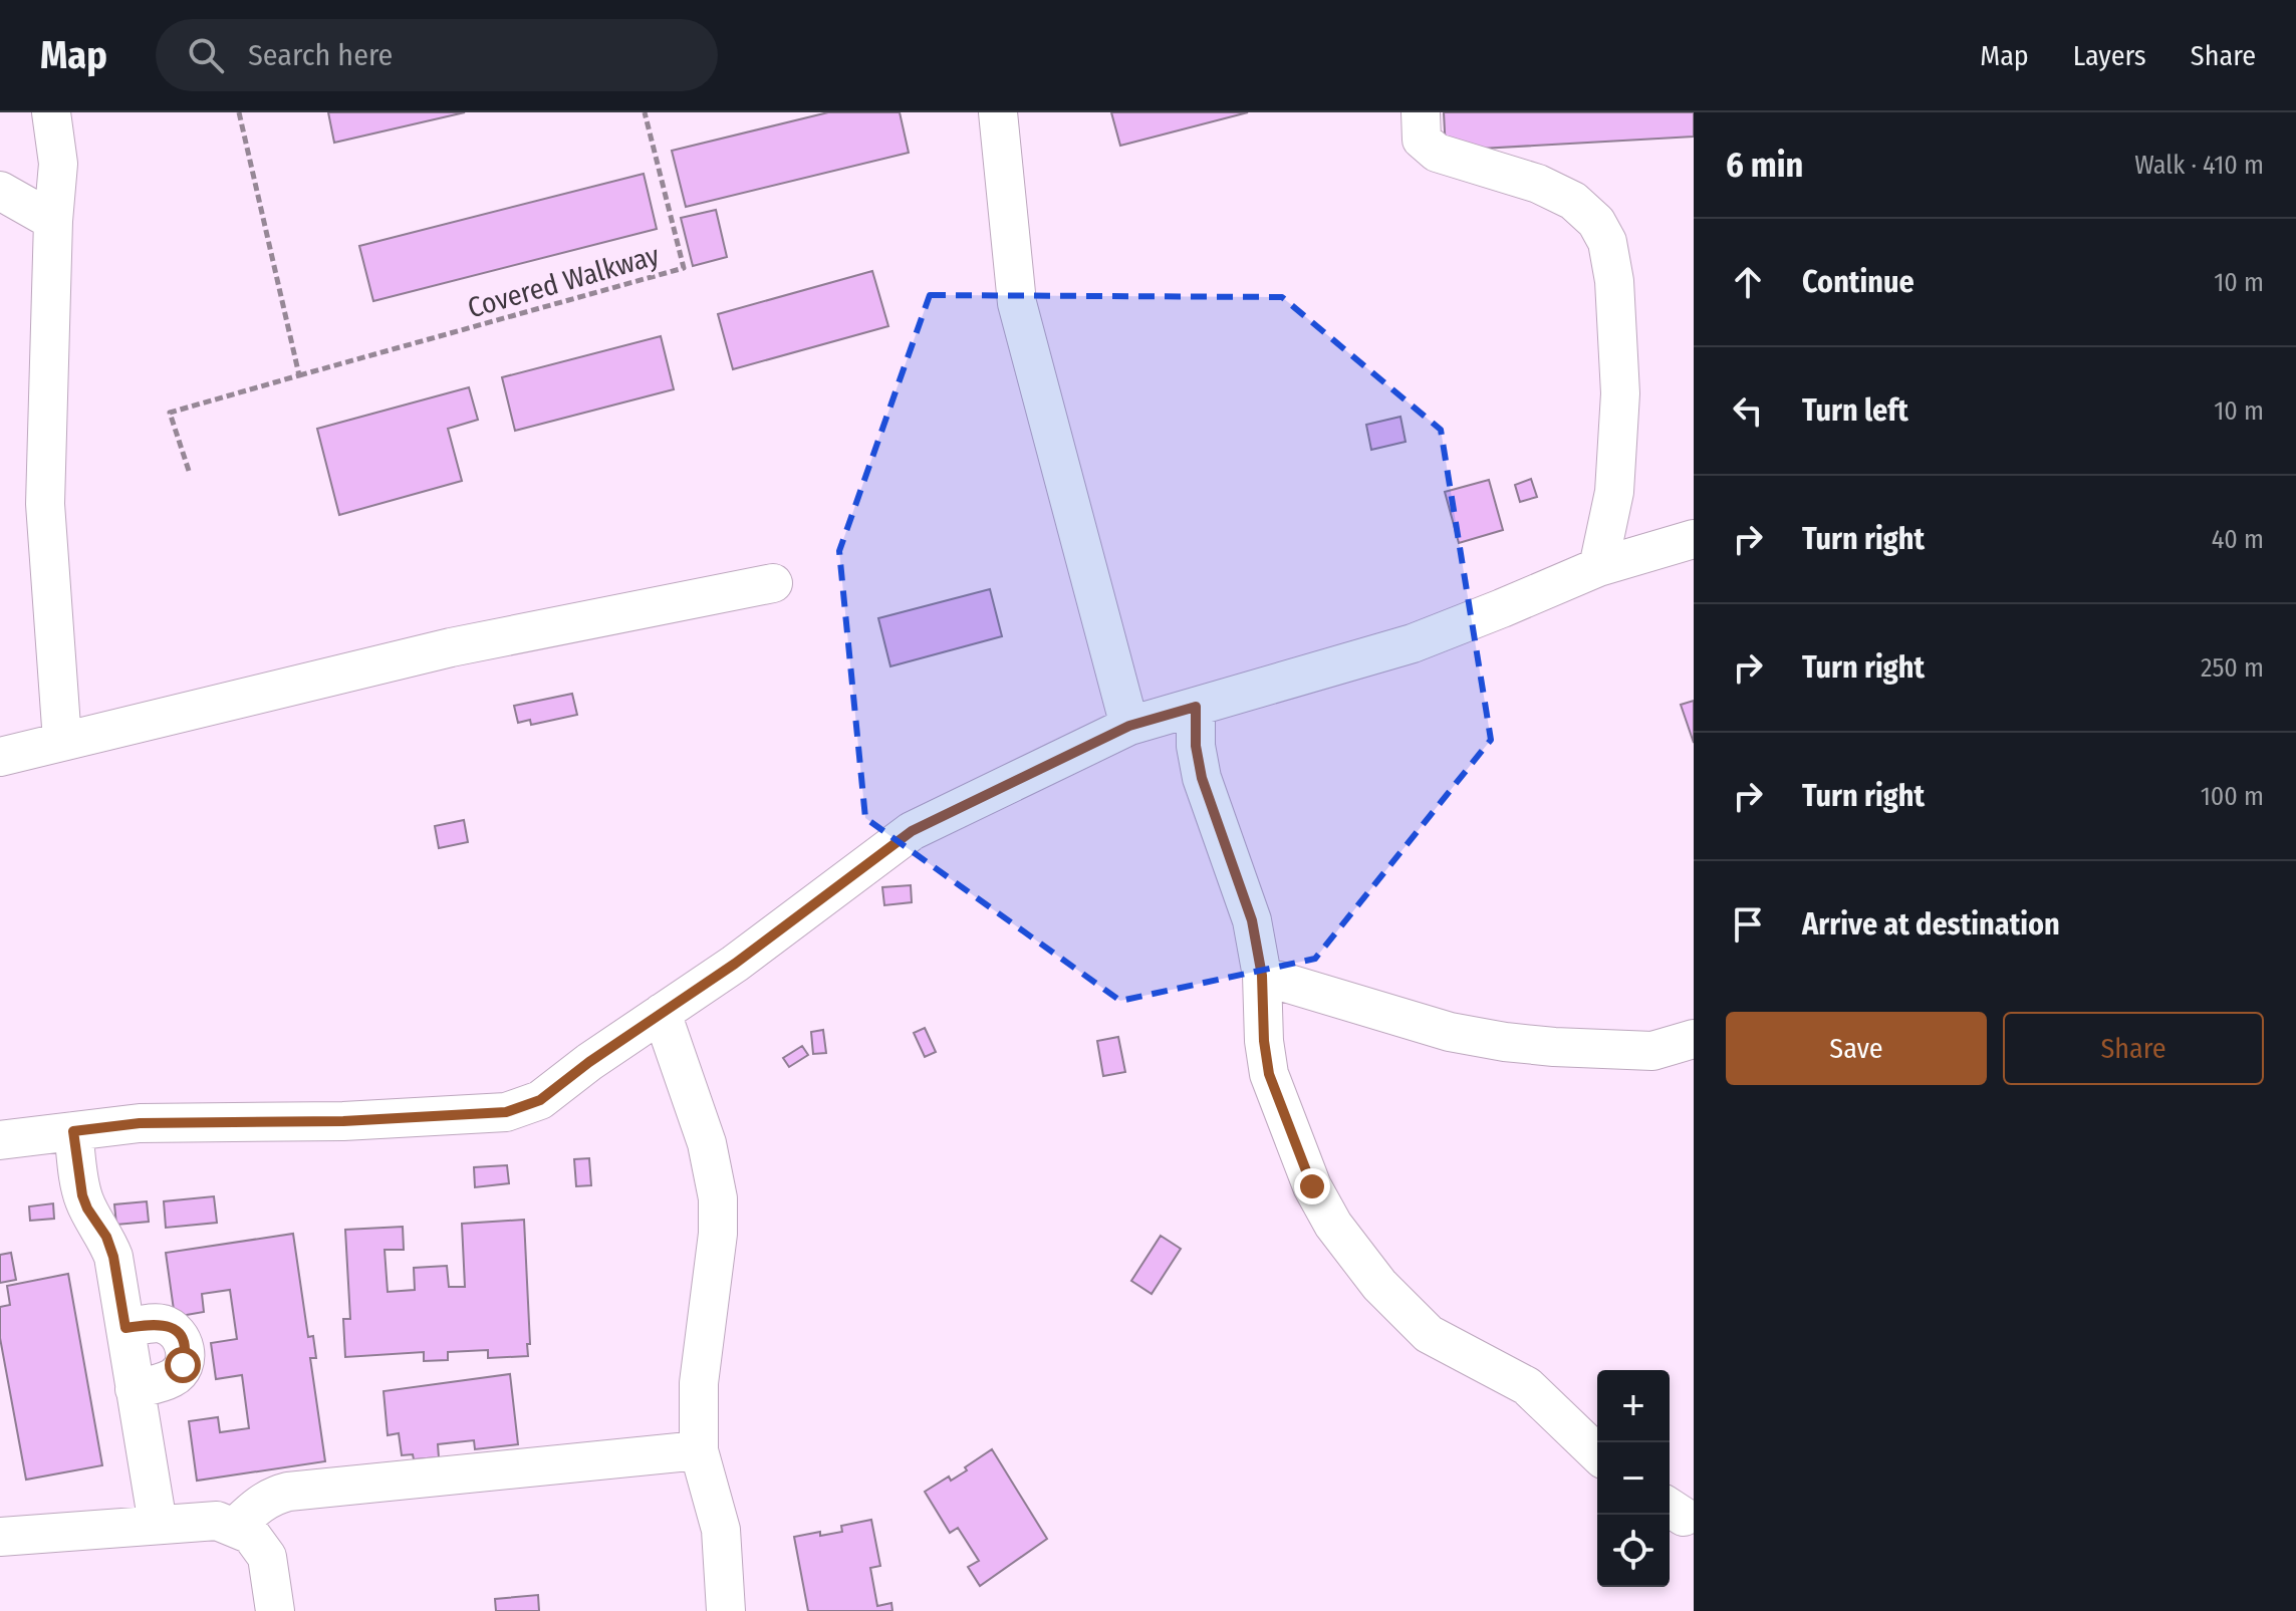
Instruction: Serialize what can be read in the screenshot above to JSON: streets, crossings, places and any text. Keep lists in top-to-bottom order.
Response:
{
  "streets": {
    "path": ["Covered Walkway"]
  },
  "page": {
    "header": "Map",
    "search": "Search here",
    "nav": ["Map", "Layers", "Share"],
    "heading": ["6 min", "Walk · 410 m"],
    "list": [
      ["Continue", "10 m"],
      ["Turn left", "10 m"],
      ["Turn right", "40 m"],
      ["Turn right", "250 m"],
      ["Turn right", "100 m"],
      "Arrive at destination"
    ],
    "buttons": ["Save", "Share"],
    "map_buttons": ["+", "−"]
  }
}
